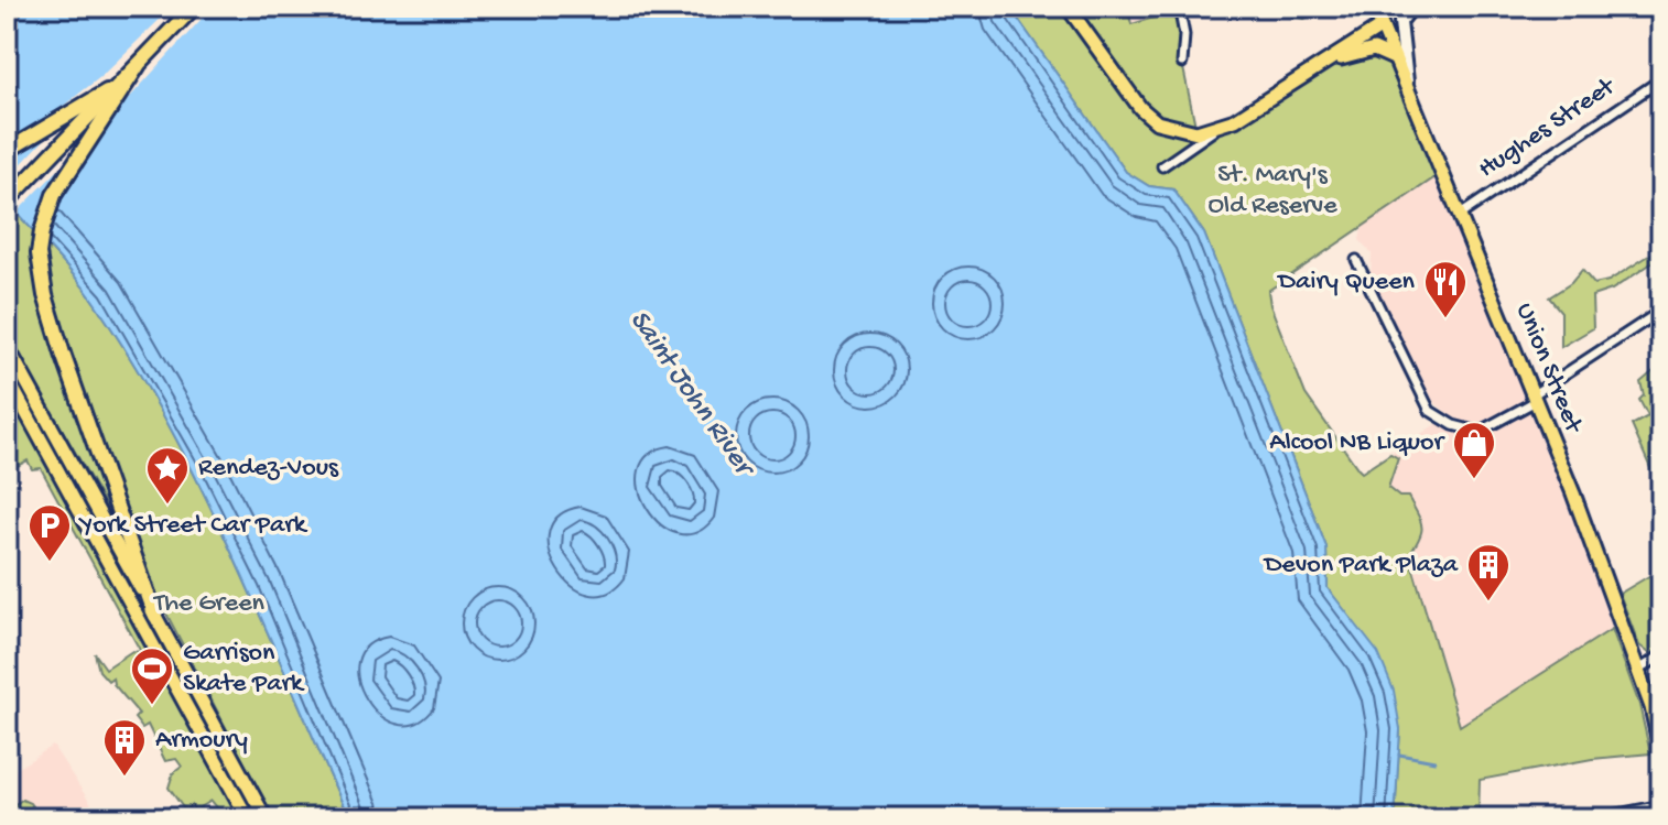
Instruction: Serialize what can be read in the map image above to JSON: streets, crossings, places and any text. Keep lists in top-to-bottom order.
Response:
{
  "streets": {
    "main road": ["Union Street"],
    "street": ["Hughes Street"]
  },
  "crossings": [
    ["Hughes Street", "Union Street"]
  ],
  "water": ["Saint John River"],
  "parks": ["St. Mary's Old Reserve", "The Green"],
  "places": {
    "restaurant": ["Dairy Queen"],
    "shop": ["Alcool NB Liquor"],
    "place": ["Rendez-Vous"],
    "parking": ["York Street Car Park"],
    "building": ["Devon Park Plaza", "Armoury"],
    "sports": ["Garrison Skate Park"]
  }
}
